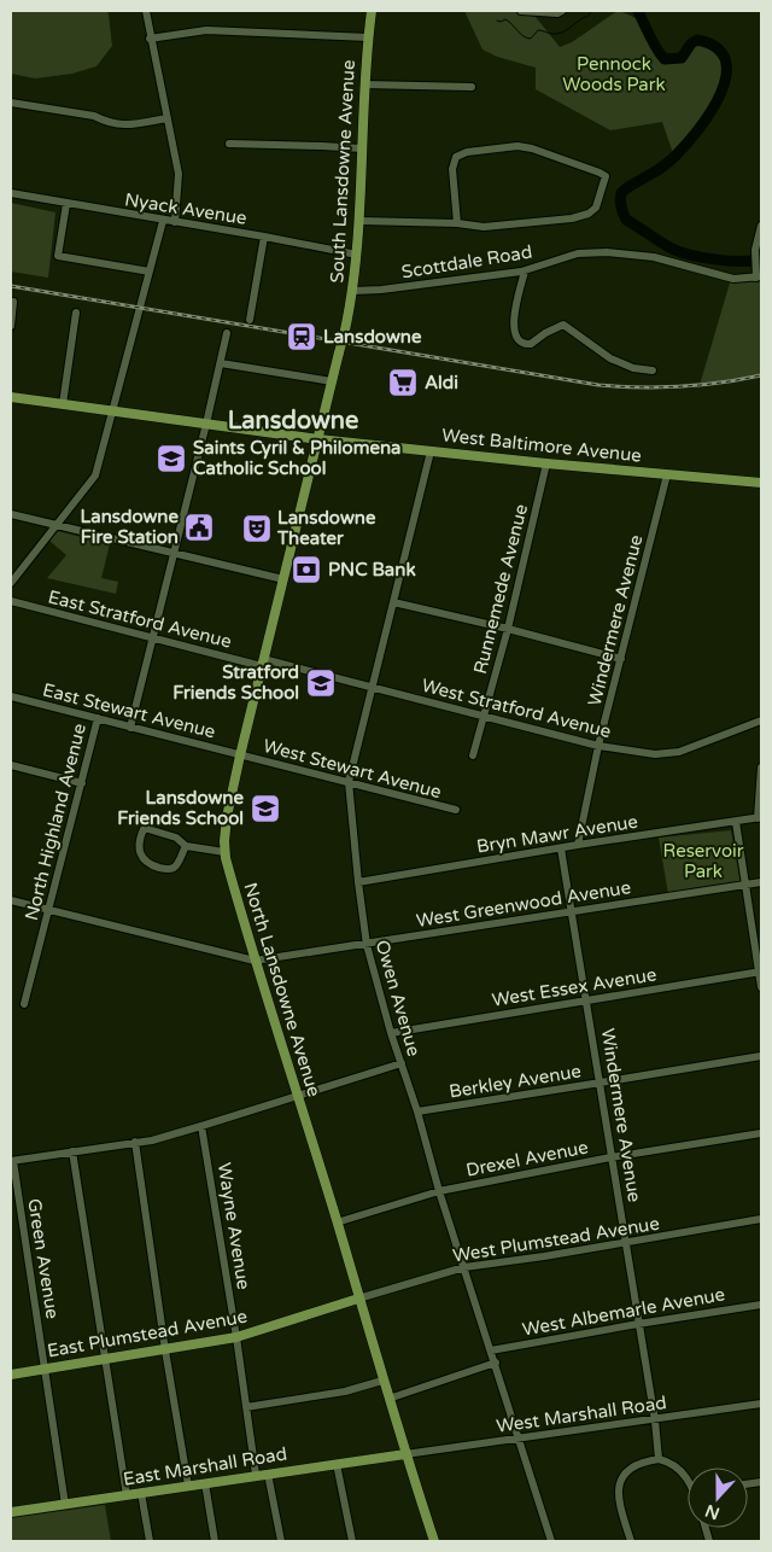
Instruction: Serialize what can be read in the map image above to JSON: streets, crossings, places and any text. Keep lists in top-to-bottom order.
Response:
{
  "streets": {
    "main road": [
      "South Lansdowne Avenue",
      "West Baltimore Avenue",
      "North Lansdowne Avenue",
      "East Plumstead Avenue",
      "East Marshall Road"
    ],
    "street": [
      "Nyack Avenue",
      "Scottdale Road",
      "Runnemede Avenue",
      "East Stratford Avenue",
      "Windermere Avenue",
      "West Stratford Avenue",
      "East Stewart Avenue",
      "West Stewart Avenue",
      "North Highland Avenue",
      "Bryn Mawr Avenue",
      "West Greenwood Avenue",
      "West Essex Avenue",
      "Owen Avenue",
      "Berkley Avenue",
      "Drexel Avenue",
      "Wayne Avenue",
      "West Plumstead Avenue",
      "Green Avenue",
      "West Albemarle Avenue",
      "West Marshall Road"
    ]
  },
  "crossings": [
    ["South Lansdowne Avenue", "Nyack Avenue"],
    ["South Lansdowne Avenue", "Scottdale Road"],
    ["South Lansdowne Avenue", "West Baltimore Avenue"],
    ["South Lansdowne Avenue", "North Lansdowne Avenue"],
    ["West Baltimore Avenue", "Runnemede Avenue"],
    ["West Baltimore Avenue", "Windermere Avenue"],
    ["West Baltimore Avenue", "North Lansdowne Avenue"],
    ["West Baltimore Avenue", "Owen Avenue"],
    ["Runnemede Avenue", "West Stratford Avenue"],
    ["East Stratford Avenue", "West Stratford Avenue"],
    ["East Stratford Avenue", "North Lansdowne Avenue"],
    ["Windermere Avenue", "West Stratford Avenue"],
    ["Windermere Avenue", "Bryn Mawr Avenue"],
    ["Windermere Avenue", "West Greenwood Avenue"],
    ["Windermere Avenue", "West Essex Avenue"],
    ["Windermere Avenue", "Berkley Avenue"],
    ["Windermere Avenue", "Drexel Avenue"],
    ["Windermere Avenue", "West Plumstead Avenue"],
    ["Windermere Avenue", "West Albemarle Avenue"],
    ["Windermere Avenue", "West Marshall Road"],
    ["West Stratford Avenue", "North Lansdowne Avenue"],
    ["West Stratford Avenue", "Owen Avenue"],
    ["East Stewart Avenue", "West Stewart Avenue"],
    ["East Stewart Avenue", "North Highland Avenue"],
    ["East Stewart Avenue", "North Lansdowne Avenue"],
    ["West Stewart Avenue", "North Lansdowne Avenue"],
    ["West Stewart Avenue", "Owen Avenue"],
    ["Bryn Mawr Avenue", "Owen Avenue"],
    ["West Greenwood Avenue", "North Lansdowne Avenue"],
    ["West Greenwood Avenue", "Owen Avenue"],
    ["West Essex Avenue", "Owen Avenue"],
    ["North Lansdowne Avenue", "Drexel Avenue"],
    ["North Lansdowne Avenue", "West Plumstead Avenue"],
    ["North Lansdowne Avenue", "East Plumstead Avenue"],
    ["North Lansdowne Avenue", "West Marshall Road"],
    ["North Lansdowne Avenue", "East Marshall Road"],
    ["Owen Avenue", "Berkley Avenue"],
    ["Owen Avenue", "Drexel Avenue"],
    ["Owen Avenue", "West Plumstead Avenue"],
    ["Owen Avenue", "West Albemarle Avenue"],
    ["Owen Avenue", "West Marshall Road"],
    ["Wayne Avenue", "East Plumstead Avenue"],
    ["Wayne Avenue", "East Marshall Road"],
    ["West Plumstead Avenue", "East Plumstead Avenue"],
    ["Green Avenue", "East Plumstead Avenue"],
    ["Green Avenue", "East Marshall Road"],
    ["West Marshall Road", "East Marshall Road"]
  ],
  "districts": ["Lansdowne"],
  "parks": ["Pennock Woods Park", "Reservoir Park"],
  "places": {
    "station": ["Lansdowne"],
    "supermarket": ["Aldi"],
    "school or university": ["Saints Cyril & Philomena Catholic School", "Stratford Friends School", "Lansdowne Friends School"],
    "public building": ["Lansdowne Fire Station"],
    "theatre": ["Lansdowne Theater"],
    "bank": ["PNC Bank"]
  },
  "north": "bottom"
}
